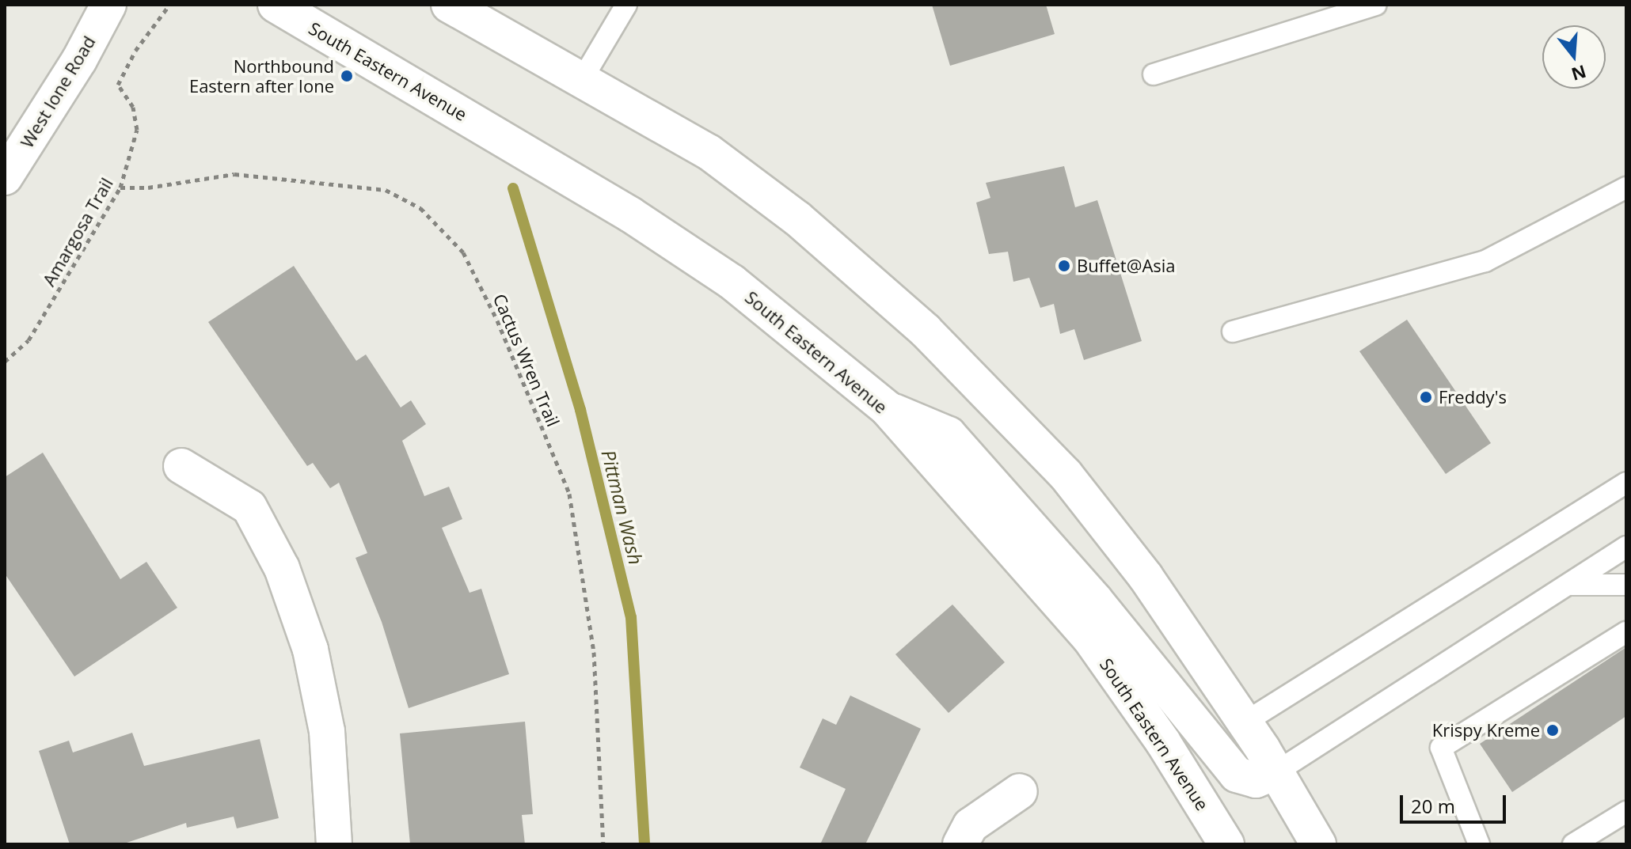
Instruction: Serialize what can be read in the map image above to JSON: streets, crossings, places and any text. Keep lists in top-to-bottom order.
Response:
{
  "streets": {
    "main road": ["South Eastern Avenue", "West Ione Road"],
    "path": ["Amargosa Trail", "Cactus Wren Trail"]
  },
  "crossings": [
    ["Amargosa Trail", "Cactus Wren Trail"]
  ],
  "water": ["Pittman Wash"],
  "places": [
    "Northbound Eastern after Ione",
    "Buffet@Asia",
    "Freddy's",
    "Krispy Kreme"
  ],
  "scale_bar": "20 m",
  "north": "bottom"
}
